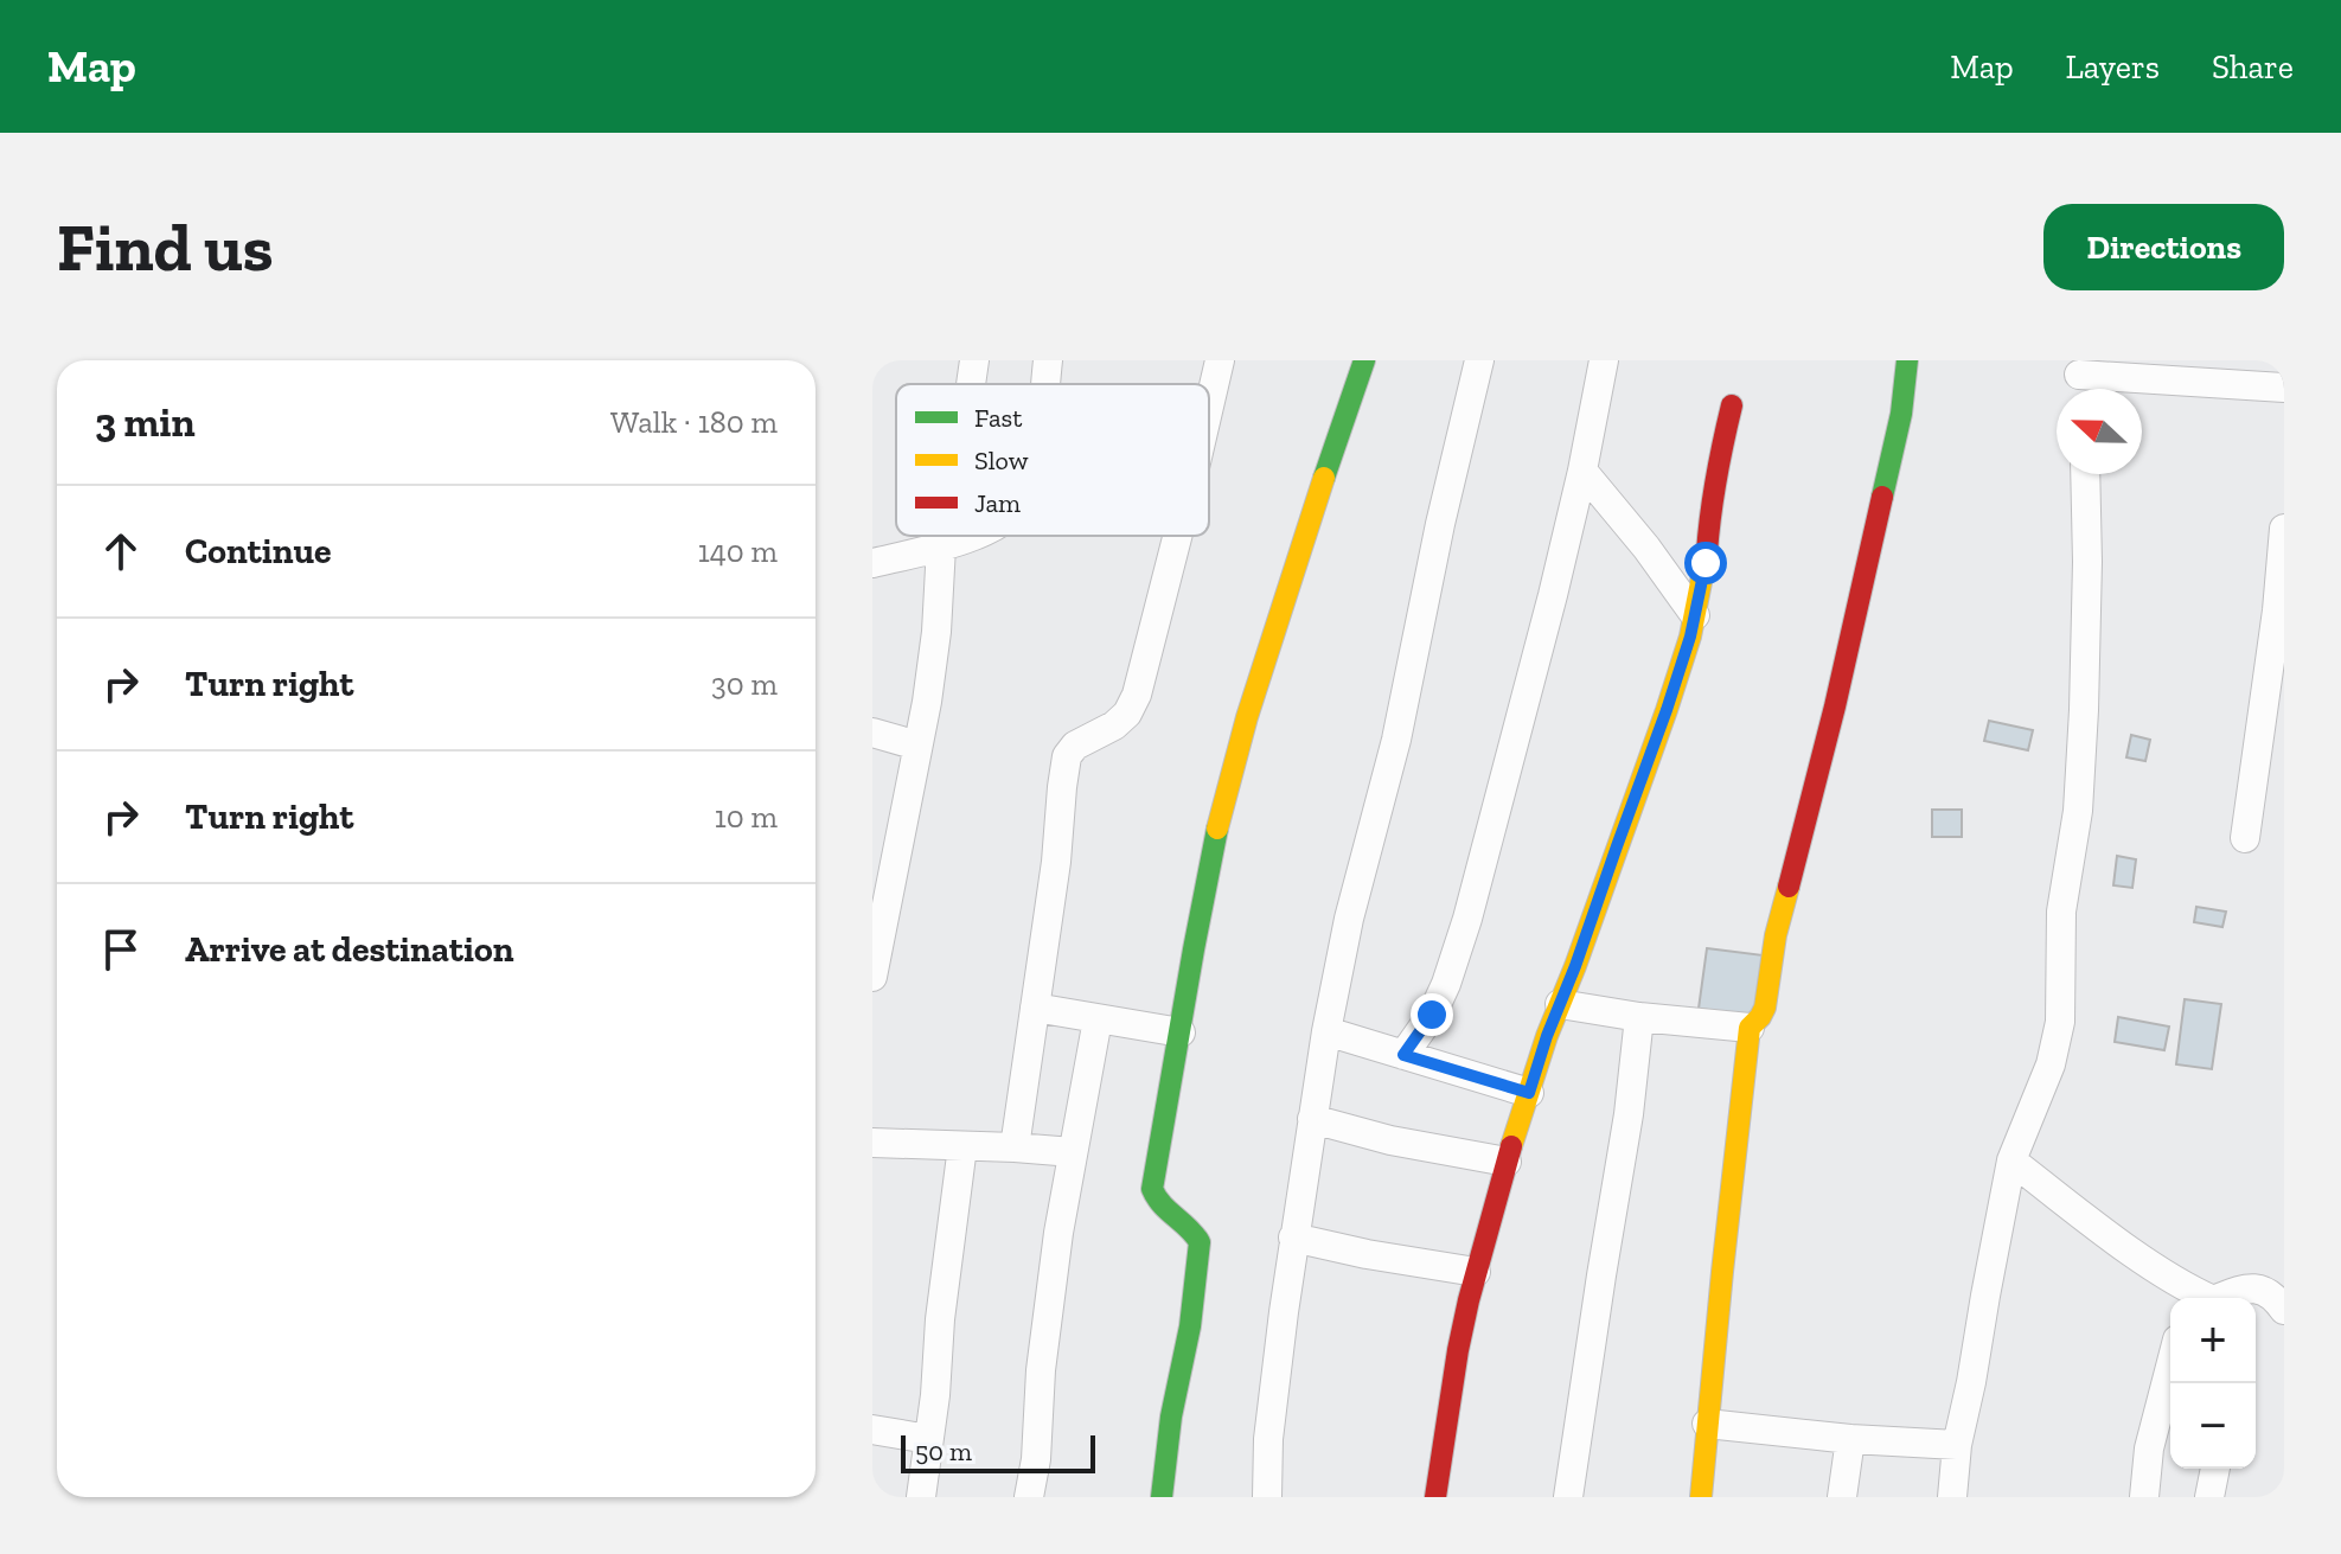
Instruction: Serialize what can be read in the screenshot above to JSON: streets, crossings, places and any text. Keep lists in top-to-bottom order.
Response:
{
  "legend": ["Fast", "Slow", "Jam"],
  "scale_bar": "50 m",
  "north": "left",
  "page": {
    "header": "Map",
    "nav": ["Map", "Layers", "Share"],
    "buttons": "Directions",
    "title": "Find us",
    "heading": ["3 min", "Walk · 180 m"],
    "list": [
      ["Continue", "140 m"],
      ["Turn right", "30 m"],
      ["Turn right", "10 m"],
      "Arrive at destination"
    ],
    "map_buttons": ["+", "−"],
    "scale": "50 m"
  }
}
